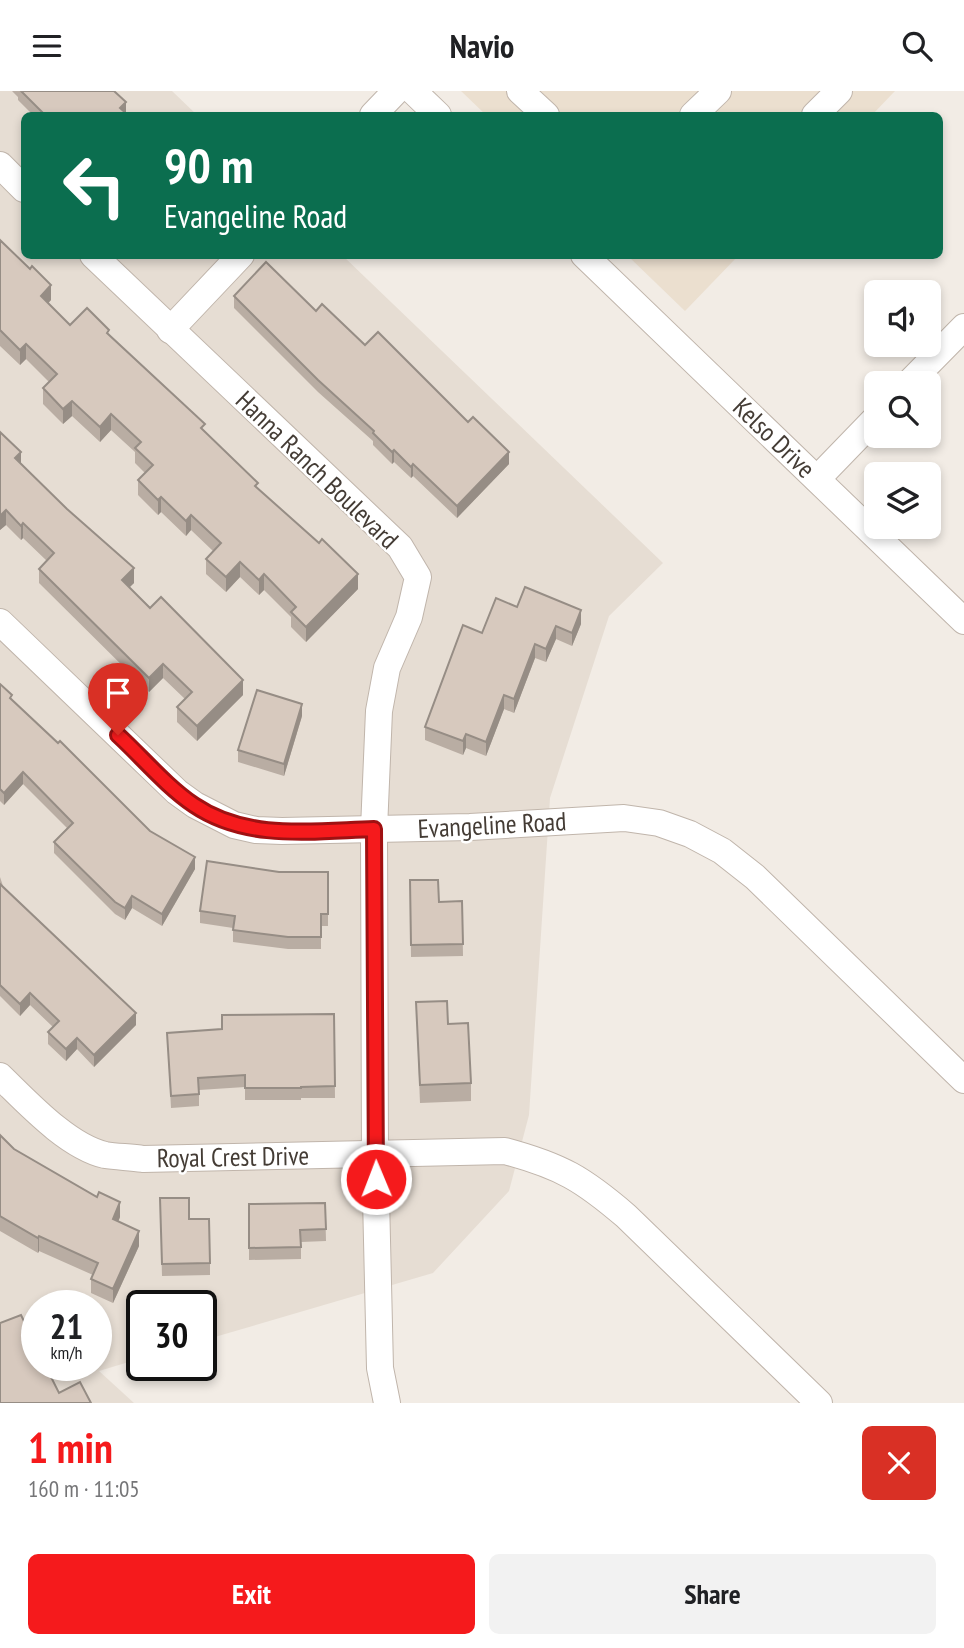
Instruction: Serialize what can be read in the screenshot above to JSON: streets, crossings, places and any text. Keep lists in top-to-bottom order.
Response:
{
  "streets": {
    "street": [
      "Kelso Drive",
      "Hanna Ranch Boulevard",
      "Evangeline Road",
      "Royal Crest Drive"
    ]
  },
  "crossings": [
    ["Hanna Ranch Boulevard", "Evangeline Road"],
    ["Hanna Ranch Boulevard", "Royal Crest Drive"]
  ],
  "page": {
    "header": "Navio",
    "turn": ["90 m", "Evangeline Road"],
    "speed": "21 km/h",
    "limit": "30",
    "heading": ["1 min", "160 m · 11:05"],
    "buttons": ["Exit", "Share"]
  }
}
